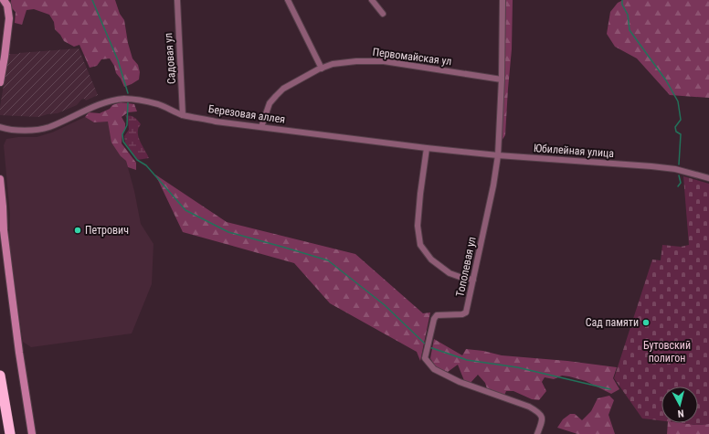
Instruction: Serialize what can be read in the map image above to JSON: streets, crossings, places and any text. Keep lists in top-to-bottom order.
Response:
{
  "streets": {
    "street": [
      "Первомайская ул",
      "Садовая ул",
      "Березовая аллея",
      "Юбилейная улица",
      "Тополевая ул"
    ]
  },
  "crossings": [
    ["Первомайская ул", "Березовая аллея"],
    ["Первомайская ул", "Тополевая ул"],
    ["Садовая ул", "Березовая аллея"],
    ["Березовая аллея", "Юбилейная улица"],
    ["Березовая аллея", "Тополевая ул"],
    ["Юбилейная улица", "Тополевая ул"]
  ],
  "parks": ["Бутовский полигон"],
  "places": ["Петрович", "Сад памяти"],
  "north": "bottom"
}
